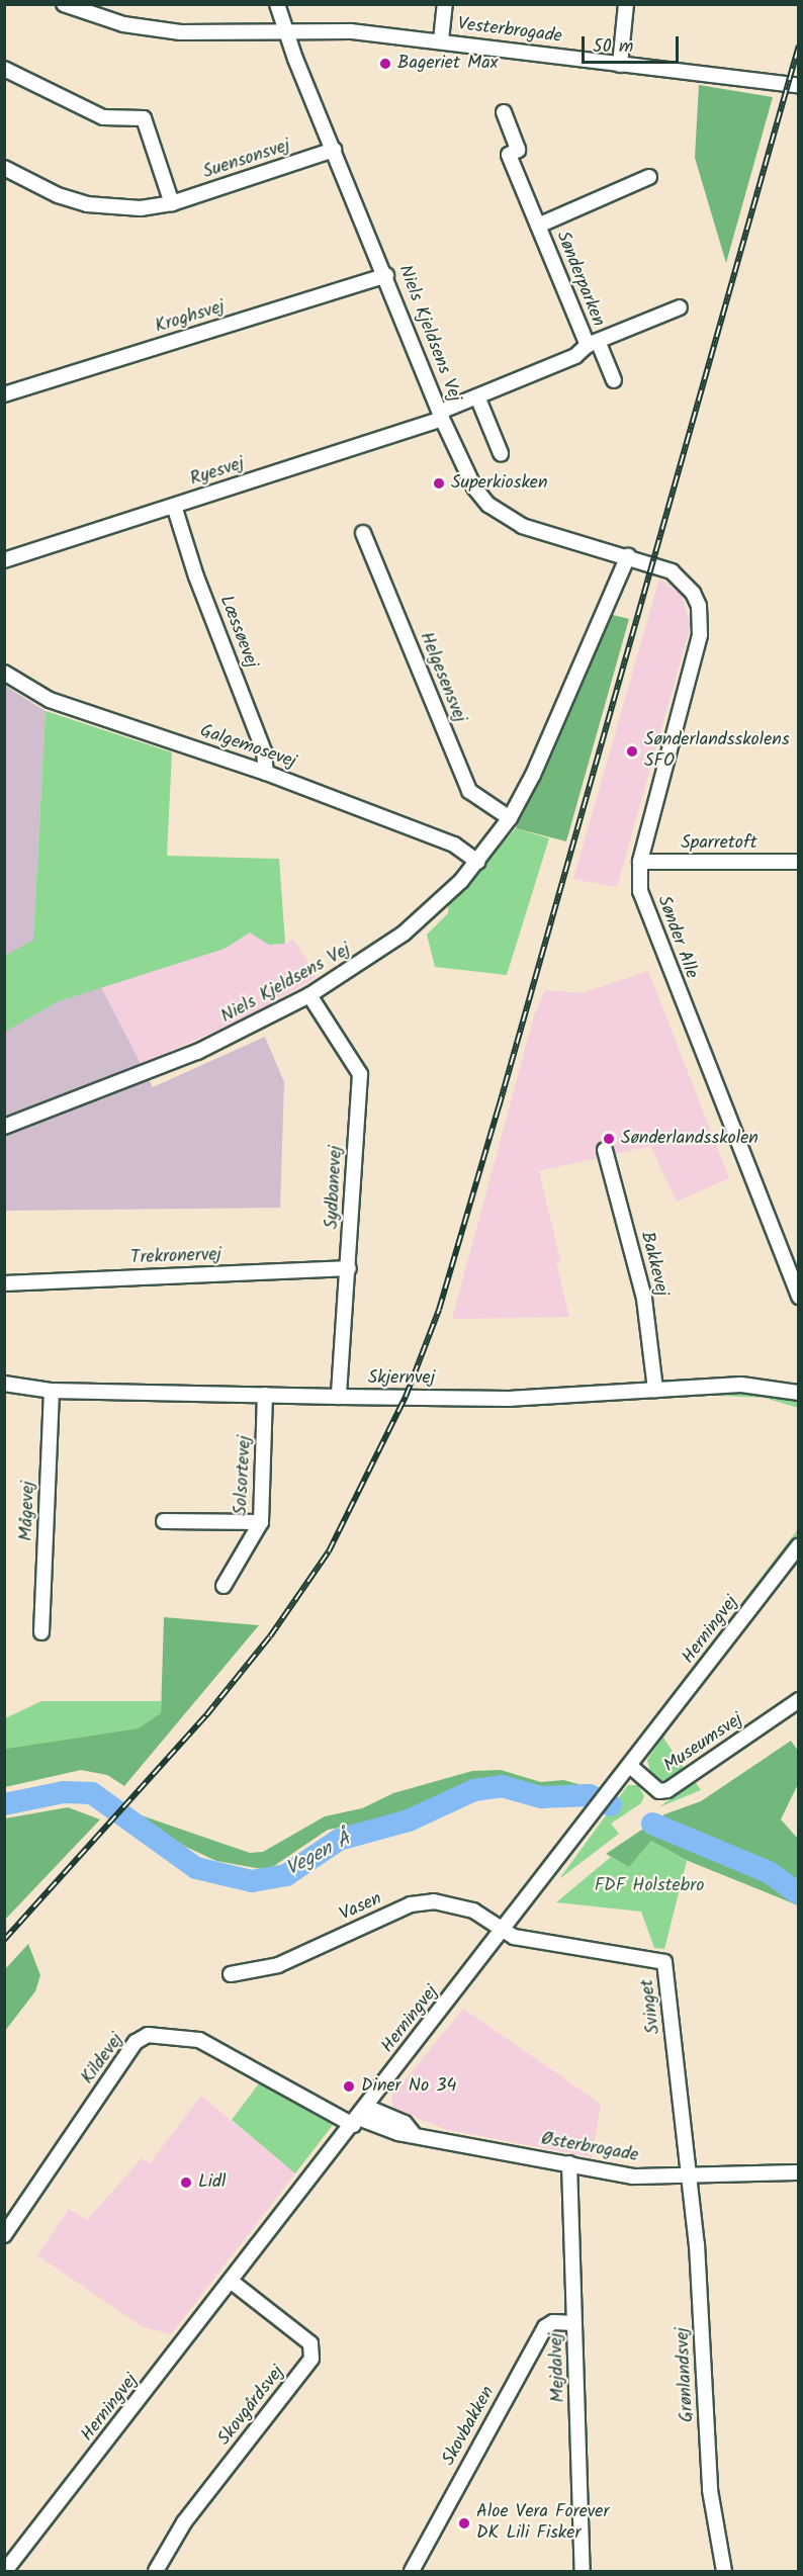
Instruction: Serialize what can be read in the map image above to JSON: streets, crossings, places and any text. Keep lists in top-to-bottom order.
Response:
{
  "streets": {
    "street": [
      "Vesterbrogade",
      "Suensonsvej",
      "Sønderparken",
      "Kroghsvej",
      "Niels Kjeldsens Vej",
      "Ryesvej",
      "Læssøevej",
      "Helgesensvej",
      "Galgemosevej",
      "Sparretoft",
      "Sønder Alle",
      "Sydbanevej",
      "Trekronervej",
      "Bakkevej",
      "Skjernvej",
      "Solsortevej",
      "Mågevej",
      "Herningvej",
      "Museumsvej",
      "Vasen",
      "Svinget",
      "Kildevej",
      "Østerbrogade",
      "Mejdalvej",
      "Grønlandsvej",
      "Skovgårdsvej",
      "Skovbakken"
    ]
  },
  "crossings": [
    ["Vesterbrogade", "Niels Kjeldsens Vej"],
    ["Suensonsvej", "Niels Kjeldsens Vej"],
    ["Sønderparken", "Niels Kjeldsens Vej"],
    ["Sønderparken", "Ryesvej"],
    ["Kroghsvej", "Niels Kjeldsens Vej"],
    ["Niels Kjeldsens Vej", "Ryesvej"],
    ["Niels Kjeldsens Vej", "Helgesensvej"],
    ["Niels Kjeldsens Vej", "Galgemosevej"],
    ["Niels Kjeldsens Vej", "Sønder Alle"],
    ["Niels Kjeldsens Vej", "Sydbanevej"],
    ["Ryesvej", "Læssøevej"],
    ["Læssøevej", "Galgemosevej"],
    ["Sparretoft", "Sønder Alle"],
    ["Sydbanevej", "Trekronervej"],
    ["Sydbanevej", "Skjernvej"],
    ["Bakkevej", "Skjernvej"],
    ["Skjernvej", "Solsortevej"],
    ["Skjernvej", "Mågevej"],
    ["Herningvej", "Museumsvej"],
    ["Herningvej", "Vasen"],
    ["Herningvej", "Svinget"],
    ["Herningvej", "Kildevej"],
    ["Herningvej", "Østerbrogade"],
    ["Herningvej", "Skovgårdsvej"],
    ["Vasen", "Svinget"],
    ["Svinget", "Østerbrogade"],
    ["Svinget", "Grønlandsvej"],
    ["Kildevej", "Østerbrogade"],
    ["Østerbrogade", "Mejdalvej"],
    ["Østerbrogade", "Grønlandsvej"],
    ["Mejdalvej", "Skovbakken"]
  ],
  "water": ["Vegen Å"],
  "parks": ["FDF Holstebro"],
  "places": [
    "Bageriet Max",
    "Superkiosken",
    "Sønderlandsskolens SFO",
    "Sønderlandsskolen",
    "Diner No 34",
    "Lidl",
    "Aloe Vera Forever DK Lili Fisker"
  ],
  "scale_bar": "50 m"
}
